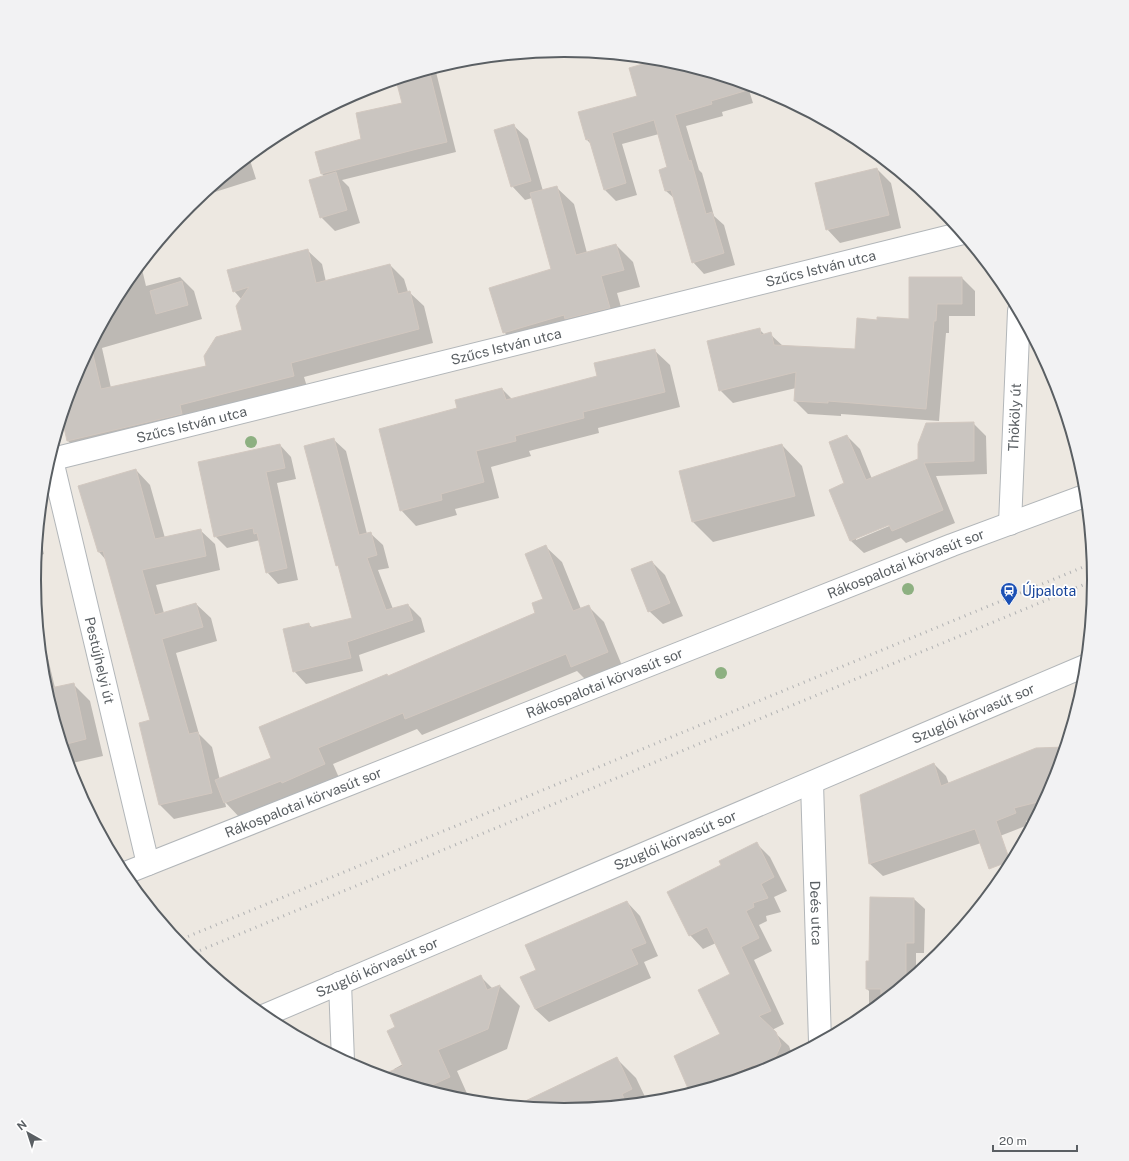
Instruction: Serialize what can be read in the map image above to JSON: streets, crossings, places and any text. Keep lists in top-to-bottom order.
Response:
{
  "streets": {
    "street": [
      "Szűcs István utca",
      "Thököly út",
      "Rákospalotai körvasút sor",
      "Pestújhelyi út",
      "Szuglói körvasút sor",
      "Deés utca"
    ]
  },
  "crossings": [
    ["Thököly út", "Rákospalotai körvasút sor"],
    ["Rákospalotai körvasút sor", "Pestújhelyi út"],
    ["Szuglói körvasút sor", "Deés utca"]
  ],
  "places": {
    "station": ["Újpalota"]
  },
  "scale_bar": "20 m",
  "north": "top left"
}
